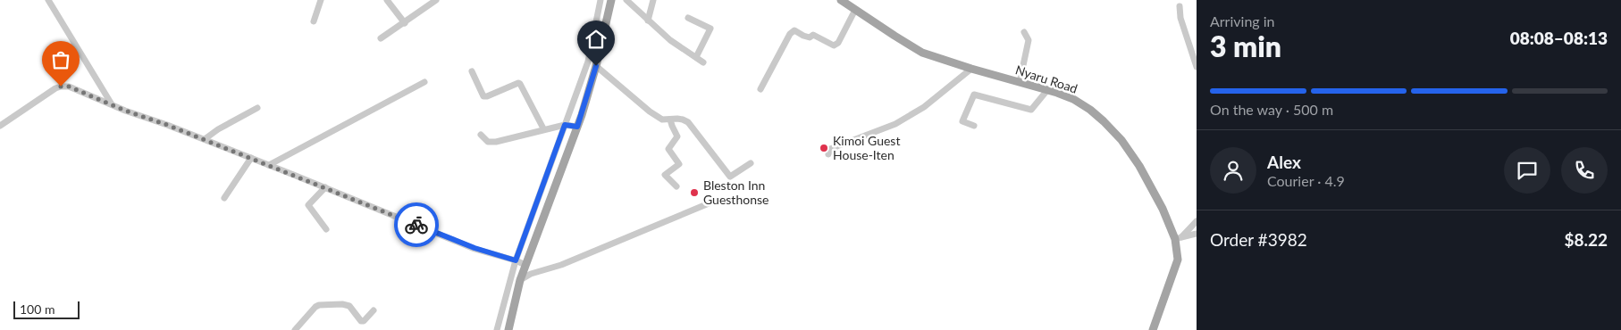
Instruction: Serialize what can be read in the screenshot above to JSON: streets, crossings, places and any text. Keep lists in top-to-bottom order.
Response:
{
  "streets": {
    "main road": ["Nyaru Road"]
  },
  "places": ["Kimoi Guest House-Iten", "Bleston Inn Guesthonse"],
  "scale_bar": "100 m",
  "page": {
    "heading": ["3 min", "Arriving in", "08:08–08:13"],
    "panel": [
      "Alex",
      "Courier · 4.9",
      "Order #3982",
      "$8.22"
    ],
    "bar": "On the way · 500 m",
    "scale": "100 m"
  }
}
